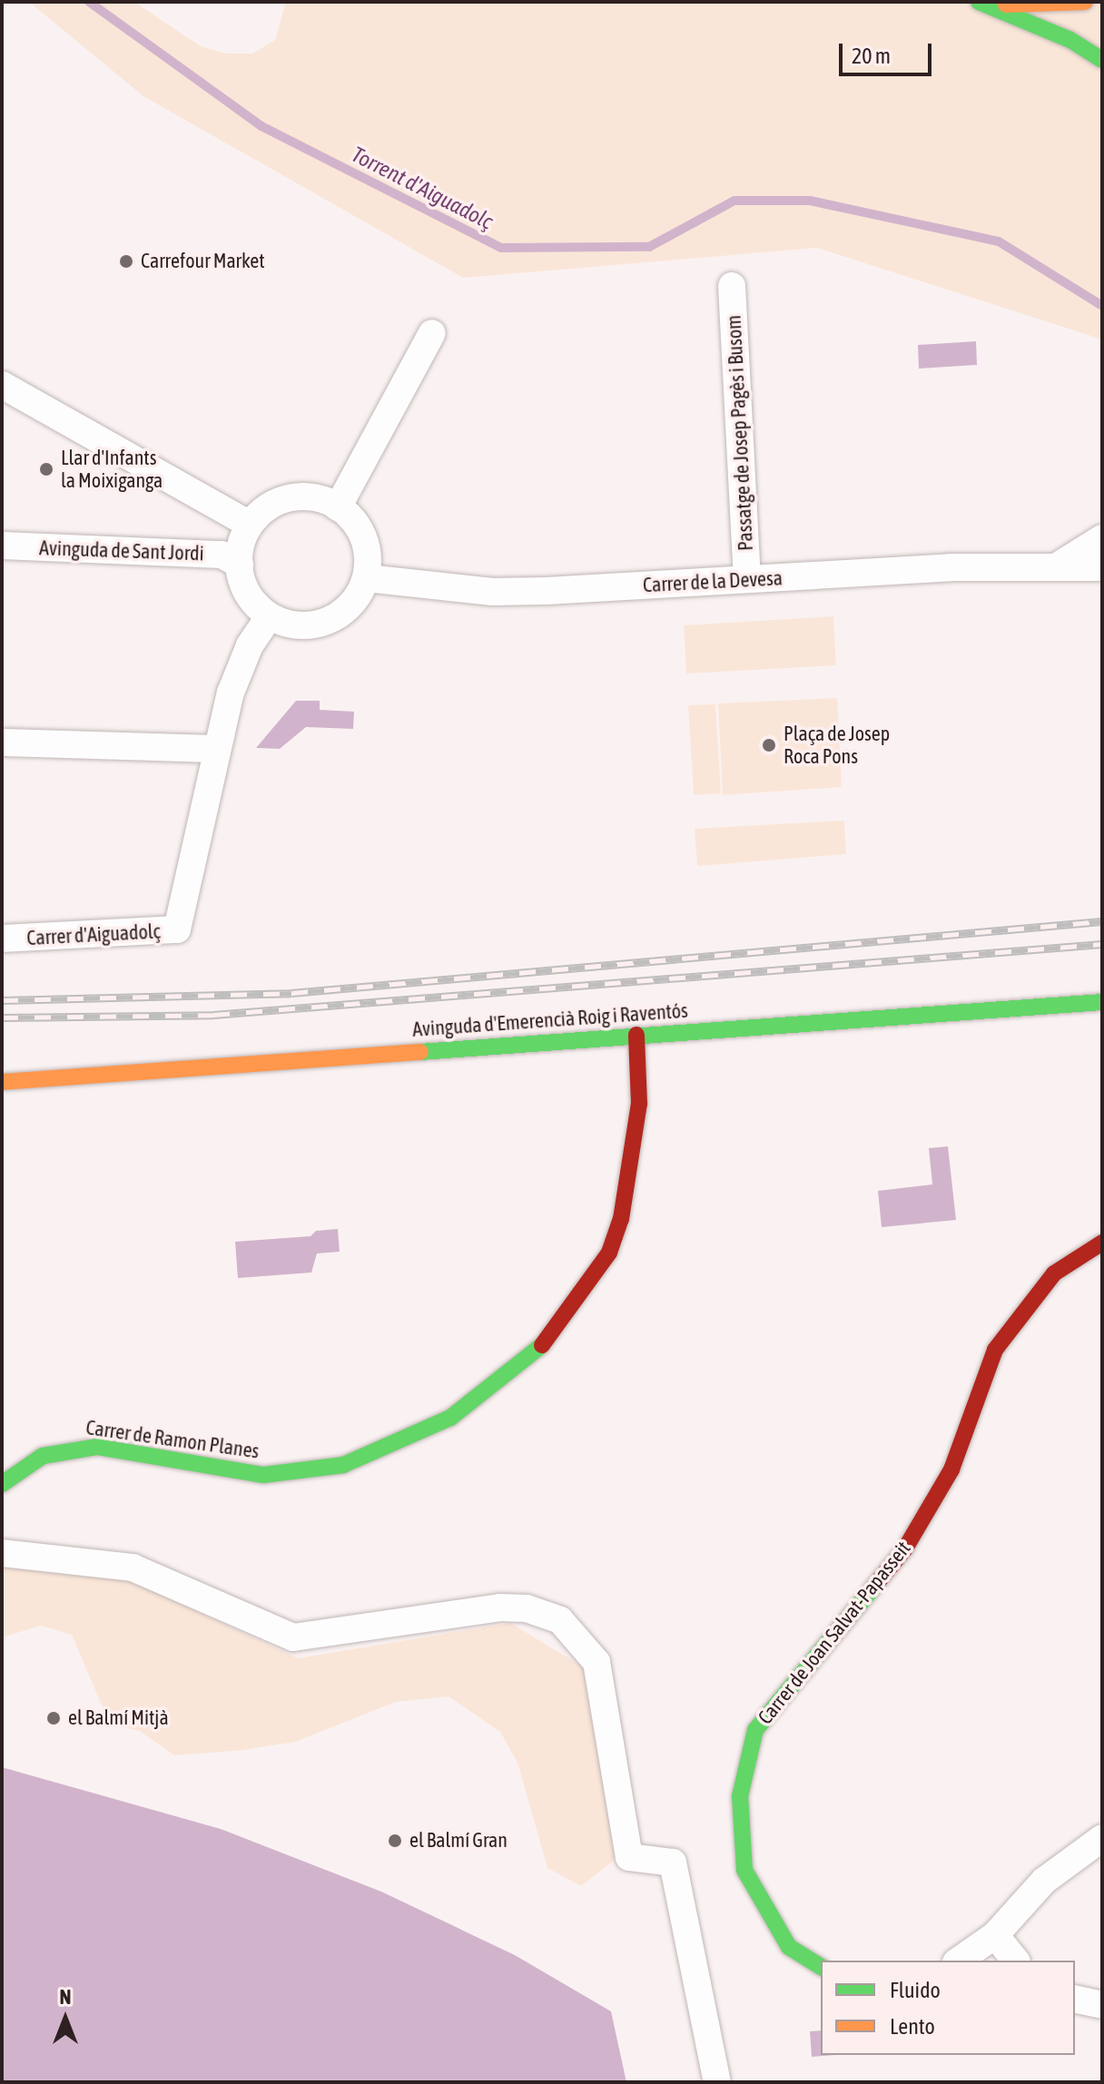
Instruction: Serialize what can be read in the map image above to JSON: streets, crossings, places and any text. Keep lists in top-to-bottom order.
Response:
{
  "streets": {
    "street": [
      "Passatge de Josep Pagès i Busom",
      "Avinguda de Sant Jordi",
      "Carrer de la Devesa",
      "Carrer d'Aiguadolç",
      "Avinguda d'Emerencià Roig i Raventós",
      "Carrer de Ramon Planes",
      "Carrer de Joan Salvat-Papasseit"
    ]
  },
  "crossings": [
    ["Passatge de Josep Pagès i Busom", "Carrer de la Devesa"],
    ["Avinguda de Sant Jordi", "Carrer de la Devesa"],
    ["Avinguda d'Emerencià Roig i Raventós", "Carrer de Ramon Planes"]
  ],
  "water": ["Torrent d'Aiguadolç"],
  "places": [
    "Carrefour Market",
    "Llar d'Infants la Moixiganga",
    "Plaça de Josep Roca Pons",
    "el Balmí Mitjà",
    "el Balmí Gran"
  ],
  "legend": ["Fluido", "Lento"],
  "scale_bar": "20 m",
  "north": "top"
}
